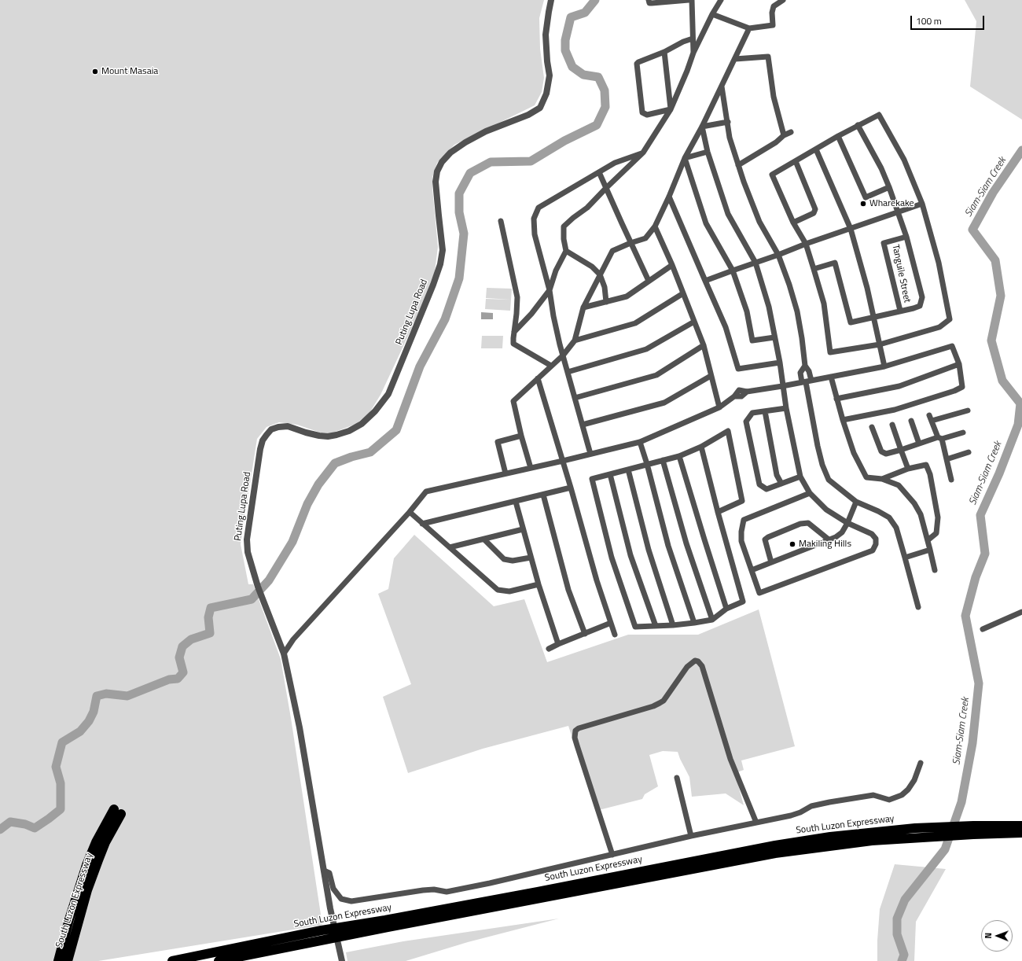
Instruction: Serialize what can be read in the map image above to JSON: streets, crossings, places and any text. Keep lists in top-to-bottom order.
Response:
{
  "streets": {
    "highway": ["South Luzon Expressway"],
    "street": ["Tanguile Street", "Puting Lupa Road"]
  },
  "water": ["Siam-Siam Creek"],
  "places": ["Mount Masaia", "Wharekake", "Makiling Hills"],
  "scale_bar": "100 m",
  "north": "left"
}
